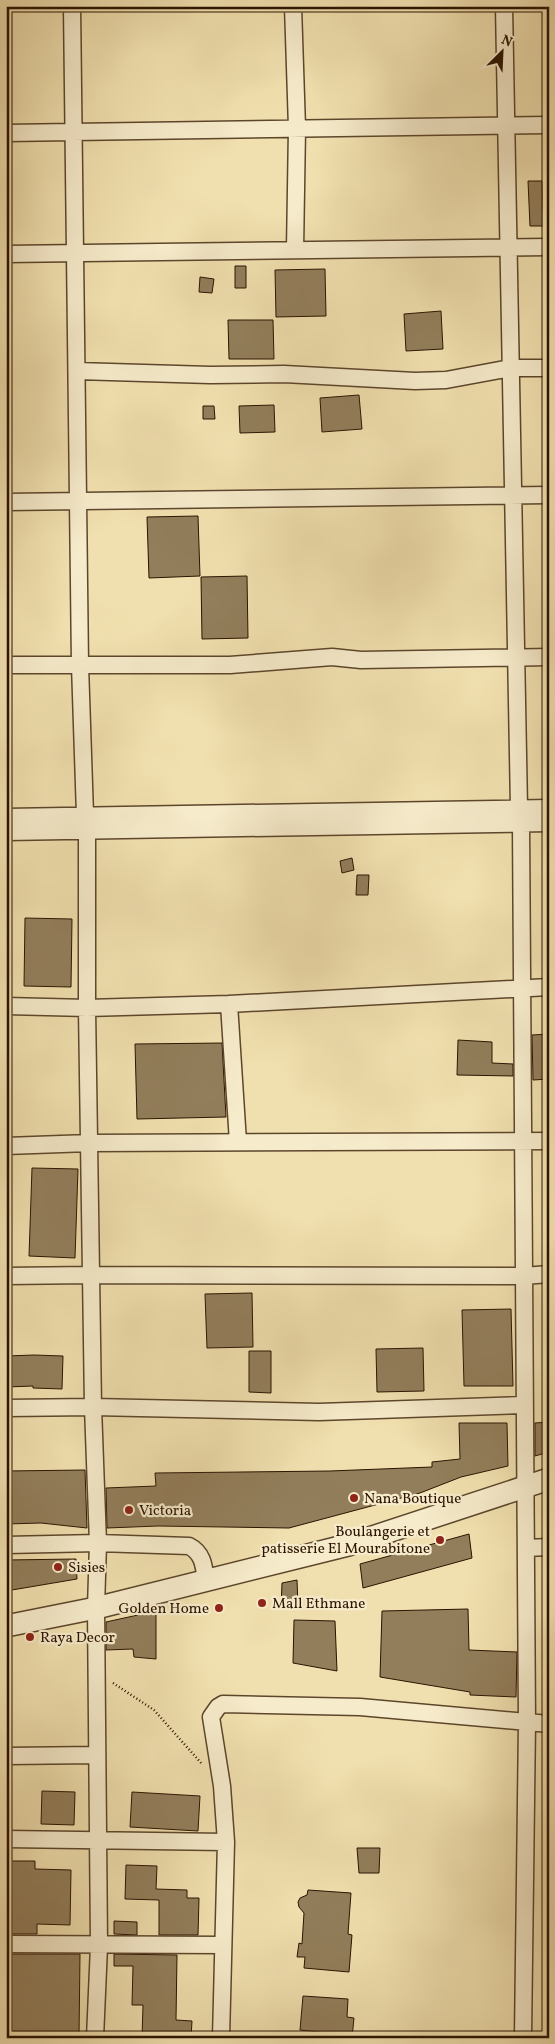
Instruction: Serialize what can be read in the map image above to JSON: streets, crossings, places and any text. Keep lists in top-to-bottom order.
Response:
{
  "places": [
    "Nana Boutique",
    "Victoria",
    "Boulangerie et patisserie El Mourabitone",
    "Sisies",
    "Mall Ethmane",
    "Golden Home",
    "Raya Decor"
  ],
  "north": "top right"
}
